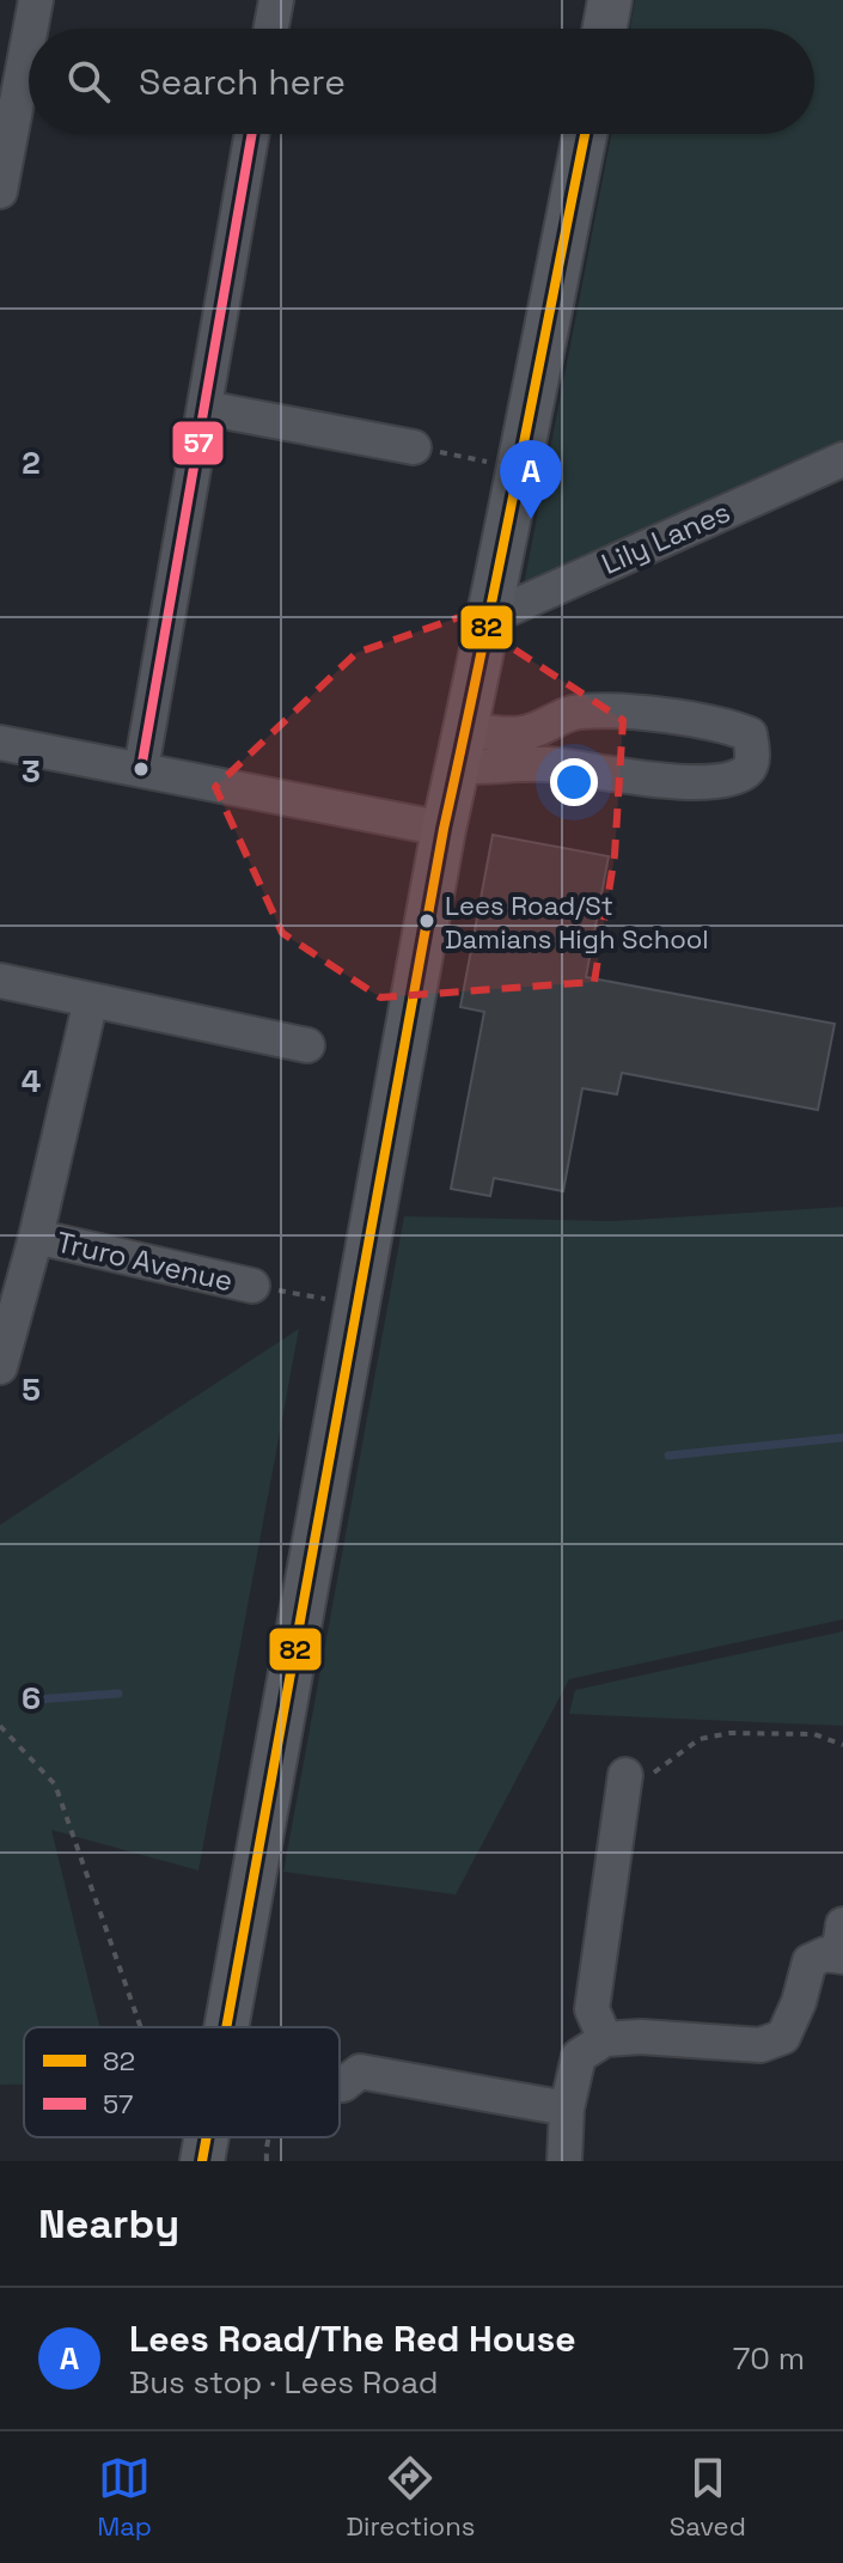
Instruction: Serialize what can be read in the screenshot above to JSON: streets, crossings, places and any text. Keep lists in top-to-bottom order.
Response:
{
  "streets": {
    "street": ["Lily Lanes", "Truro Avenue"]
  },
  "places": ["Lees Road/St Damians High School"],
  "lines": ["transit line 82", "transit line 57"],
  "legend": ["82", "57"],
  "page": {
    "search": "Search here",
    "pins": "A",
    "heading": "Nearby",
    "list": [
      {
        "mark": "A",
        "name": "Lees Road/The Red House",
        "note": "Bus stop · Lees Road",
        "value": "70 m"
      }
    ],
    "nav": ["Map", "Directions", "Saved"]
  },
  "grid": {
    "rows": [
      "2",
      "3",
      "4",
      "5",
      "6"
    ]
  }
}
